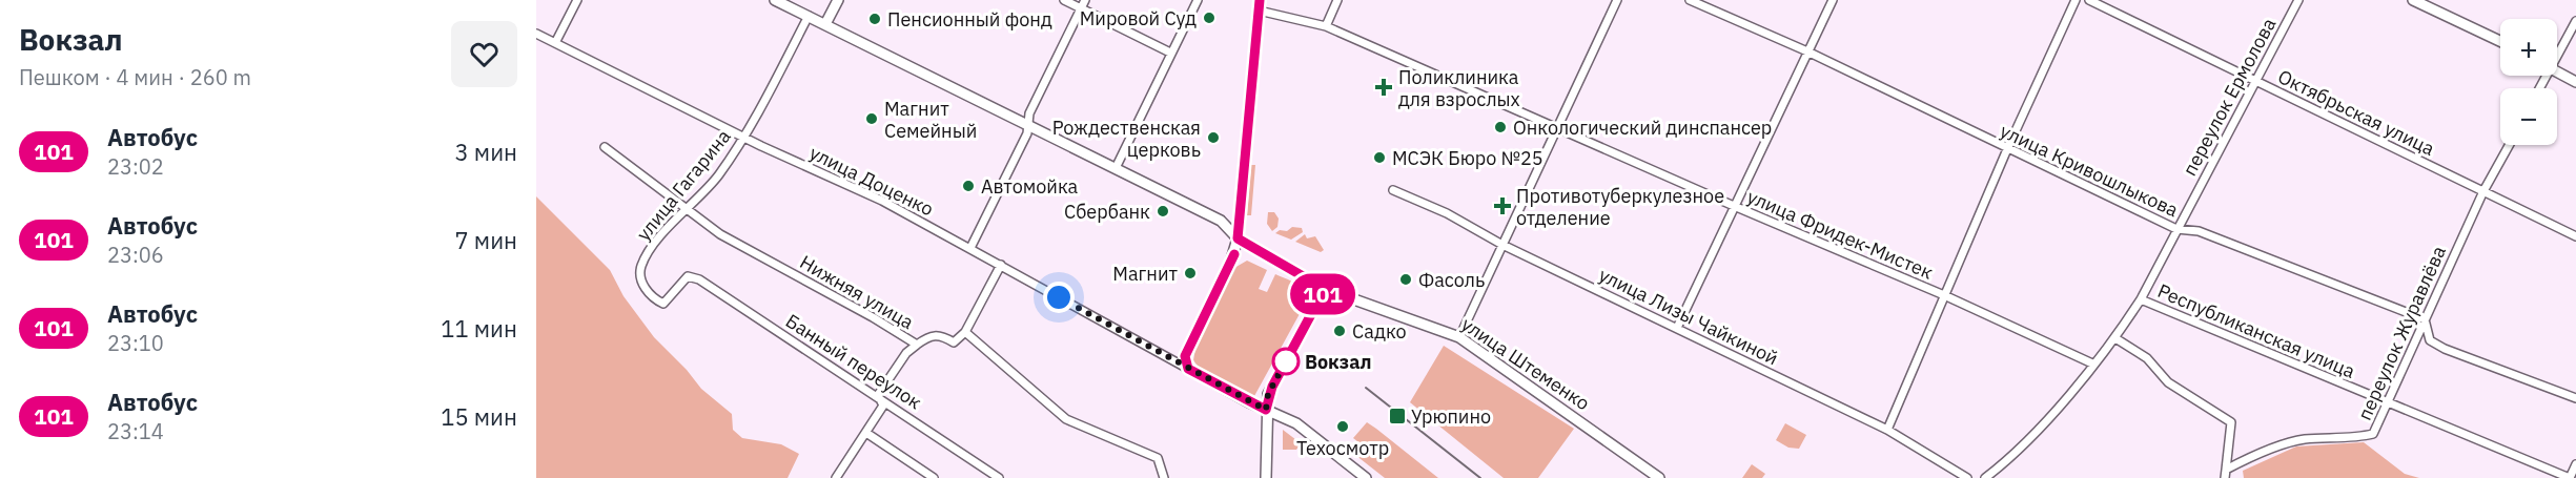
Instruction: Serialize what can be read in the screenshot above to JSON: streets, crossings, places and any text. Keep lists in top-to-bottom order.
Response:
{
  "streets": {
    "main road": ["улица Штеменко"],
    "street": [
      "переулок Ермолова",
      "Октябрьская улица",
      "улица Кривошлыкова",
      "улица Доценко",
      "улица Гагарина",
      "улица Фридек-Мистек",
      "Нижняя улица",
      "улица Лизы Чайкиной",
      "Республиканская улица",
      "переулок Журавлёва",
      "Банный переулок"
    ]
  },
  "crossings": [
    ["переулок Ермолова", "Октябрьская улица"],
    ["переулок Ермолова", "улица Кривошлыкова"],
    ["переулок Ермолова", "улица Фридек-Мистек"],
    ["переулок Ермолова", "Республиканская улица"],
    ["Октябрьская улица", "переулок Журавлёва"],
    ["улица Кривошлыкова", "переулок Журавлёва"],
    ["улица Доценко", "улица Гагарина"],
    ["улица Гагарина", "Нижняя улица"],
    ["улица Гагарина", "Банный переулок"],
    ["улица Гагарина", "улица Штеменко"],
    ["Республиканская улица", "переулок Журавлёва"]
  ],
  "places": {
    "other": [
      "Мировой Суд",
      "Пенсионный фонд",
      "Магнит Семейный",
      "Онкологический динспансер",
      "Рождественская церковь",
      "МСЭК Бюро №25",
      "Автомойка",
      "Сбербанк",
      "Магнит",
      "Фасоль",
      "Садко",
      "Вокзал",
      "Техосмотр"
    ],
    "health": ["Поликлиника для взрослых", "Противотуберкулезное отделение"],
    "transit": ["Урюпино"]
  },
  "lines": ["bus line 101"],
  "page": {
    "heading": ["Вокзал", "Пешком · 4 мин · 260 m"],
    "on_map": "101",
    "map_buttons": ["+", "−"],
    "list": [
      {
        "mark": "101",
        "name": "Автобус",
        "note": "23:02",
        "value": "3 мин"
      },
      {
        "mark": "101",
        "name": "Автобус",
        "note": "23:06",
        "value": "7 мин"
      },
      {
        "mark": "101",
        "name": "Автобус",
        "note": "23:10",
        "value": "11 мин"
      },
      {
        "mark": "101",
        "name": "Автобус",
        "note": "23:14",
        "value": "15 мин"
      }
    ]
  }
}
